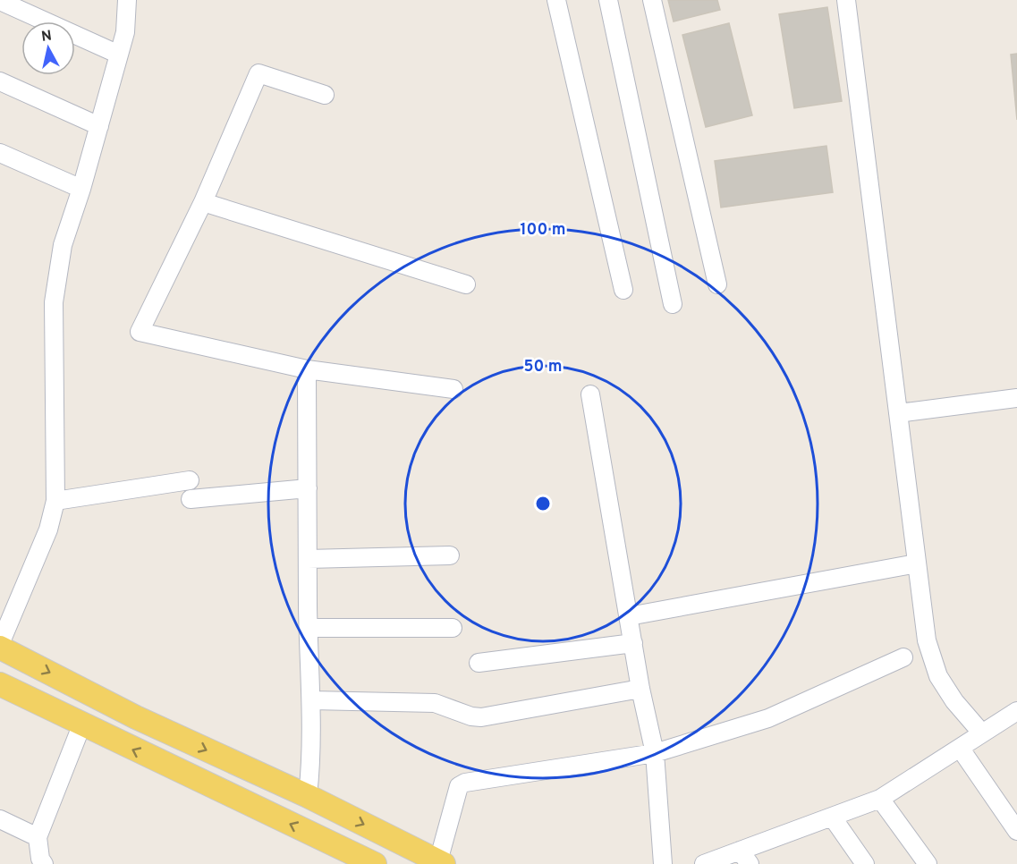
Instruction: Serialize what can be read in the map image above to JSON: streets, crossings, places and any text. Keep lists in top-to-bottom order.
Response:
{
  "north": "top",
  "rings": ["100 m", "50 m"]
}
